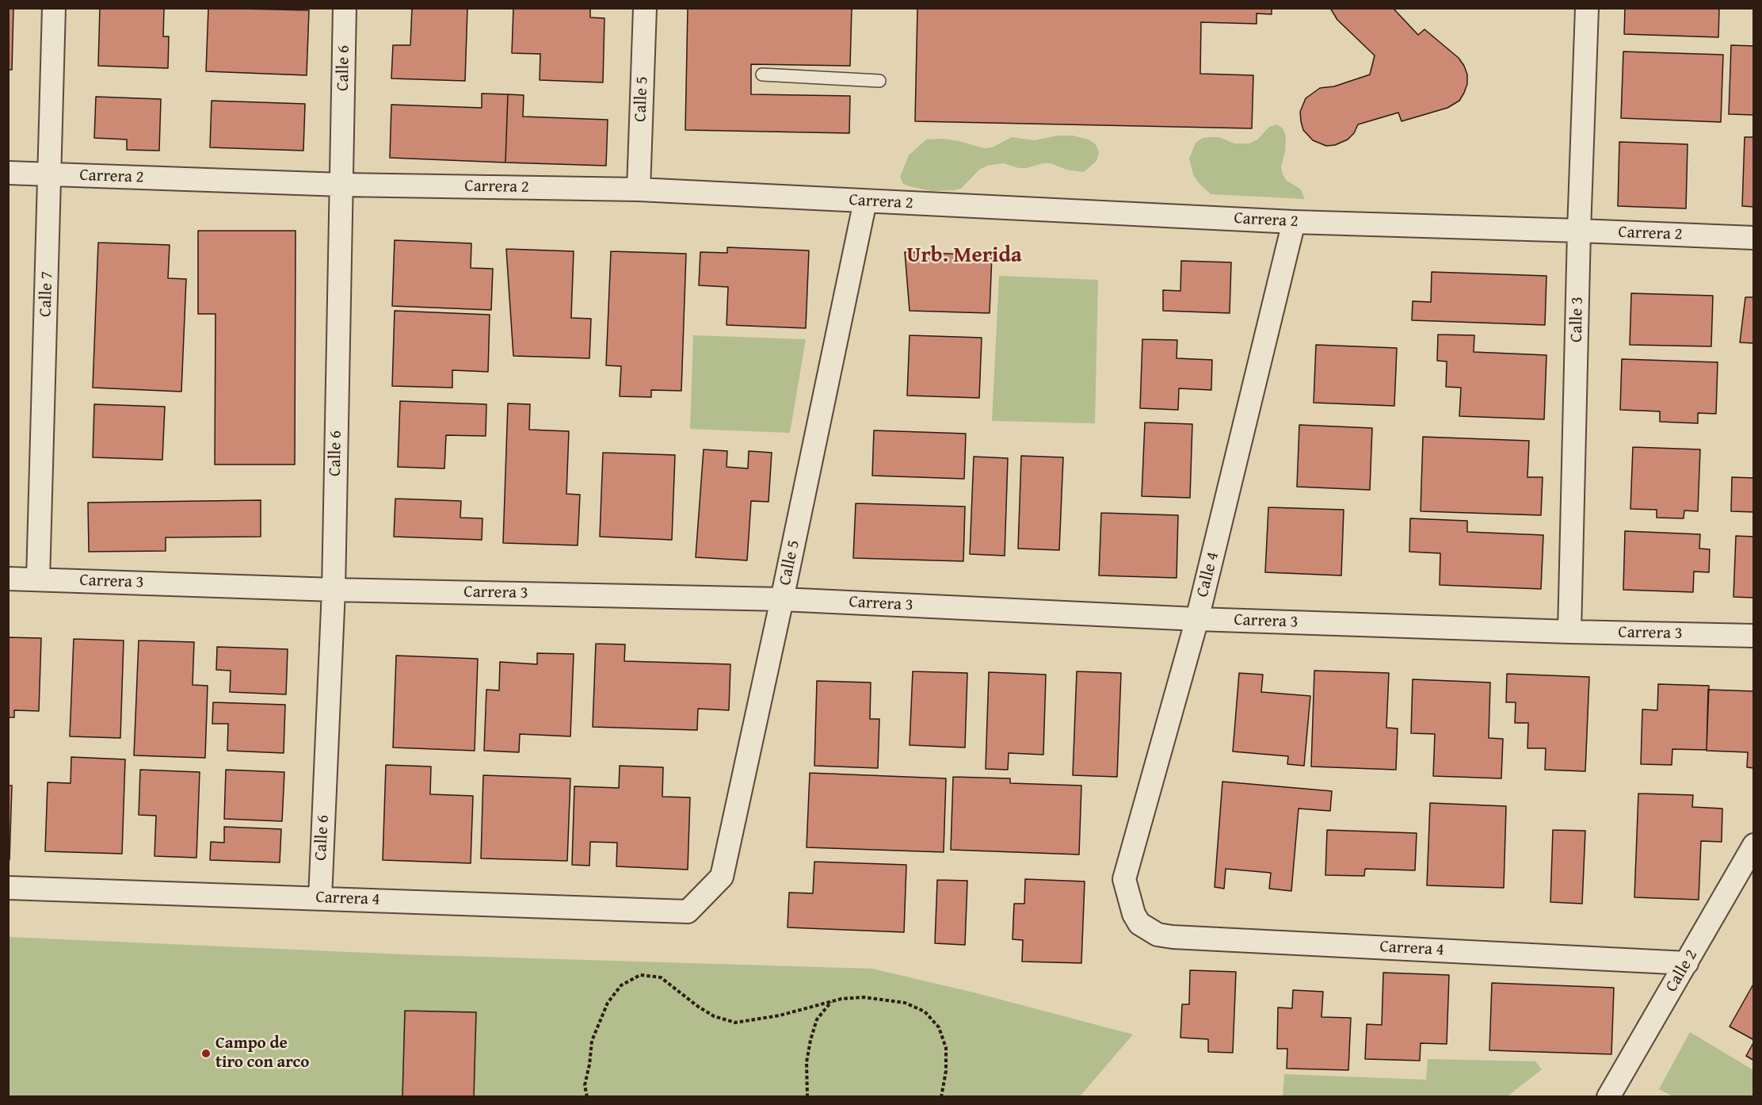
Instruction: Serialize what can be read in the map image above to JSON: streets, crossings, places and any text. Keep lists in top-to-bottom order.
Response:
{
  "streets": {
    "street": [
      "Calle 6",
      "Calle 5",
      "Carrera 2",
      "Calle 7",
      "Calle 3",
      "Calle 4",
      "Carrera 3",
      "Carrera 4",
      "Calle 2"
    ]
  },
  "crossings": [
    ["Calle 6", "Carrera 2"],
    ["Calle 6", "Carrera 3"],
    ["Calle 6", "Carrera 4"],
    ["Calle 5", "Carrera 2"],
    ["Calle 5", "Carrera 3"],
    ["Calle 5", "Carrera 4"],
    ["Carrera 2", "Calle 7"],
    ["Carrera 2", "Calle 3"],
    ["Carrera 2", "Calle 4"],
    ["Calle 7", "Carrera 3"],
    ["Calle 3", "Carrera 3"],
    ["Calle 4", "Carrera 3"],
    ["Calle 4", "Carrera 4"],
    ["Carrera 4", "Calle 2"]
  ],
  "districts": ["Urb. Merida"],
  "places": ["Campo de tiro con arco"]
}
